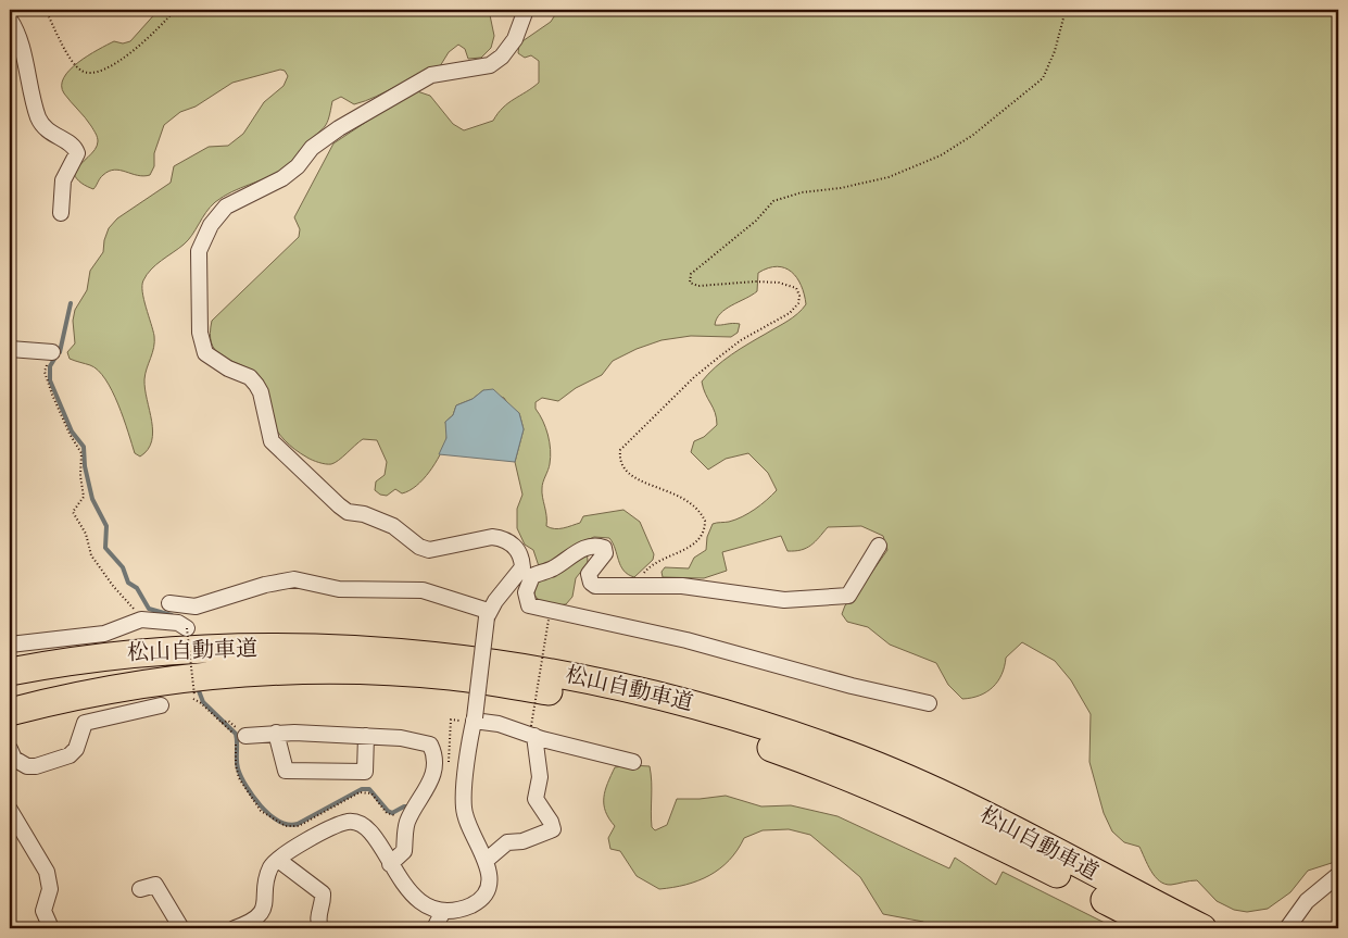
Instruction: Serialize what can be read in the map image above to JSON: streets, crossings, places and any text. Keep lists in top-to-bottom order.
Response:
{
  "streets": {
    "highway": ["松山自動車道"]
  }
}
